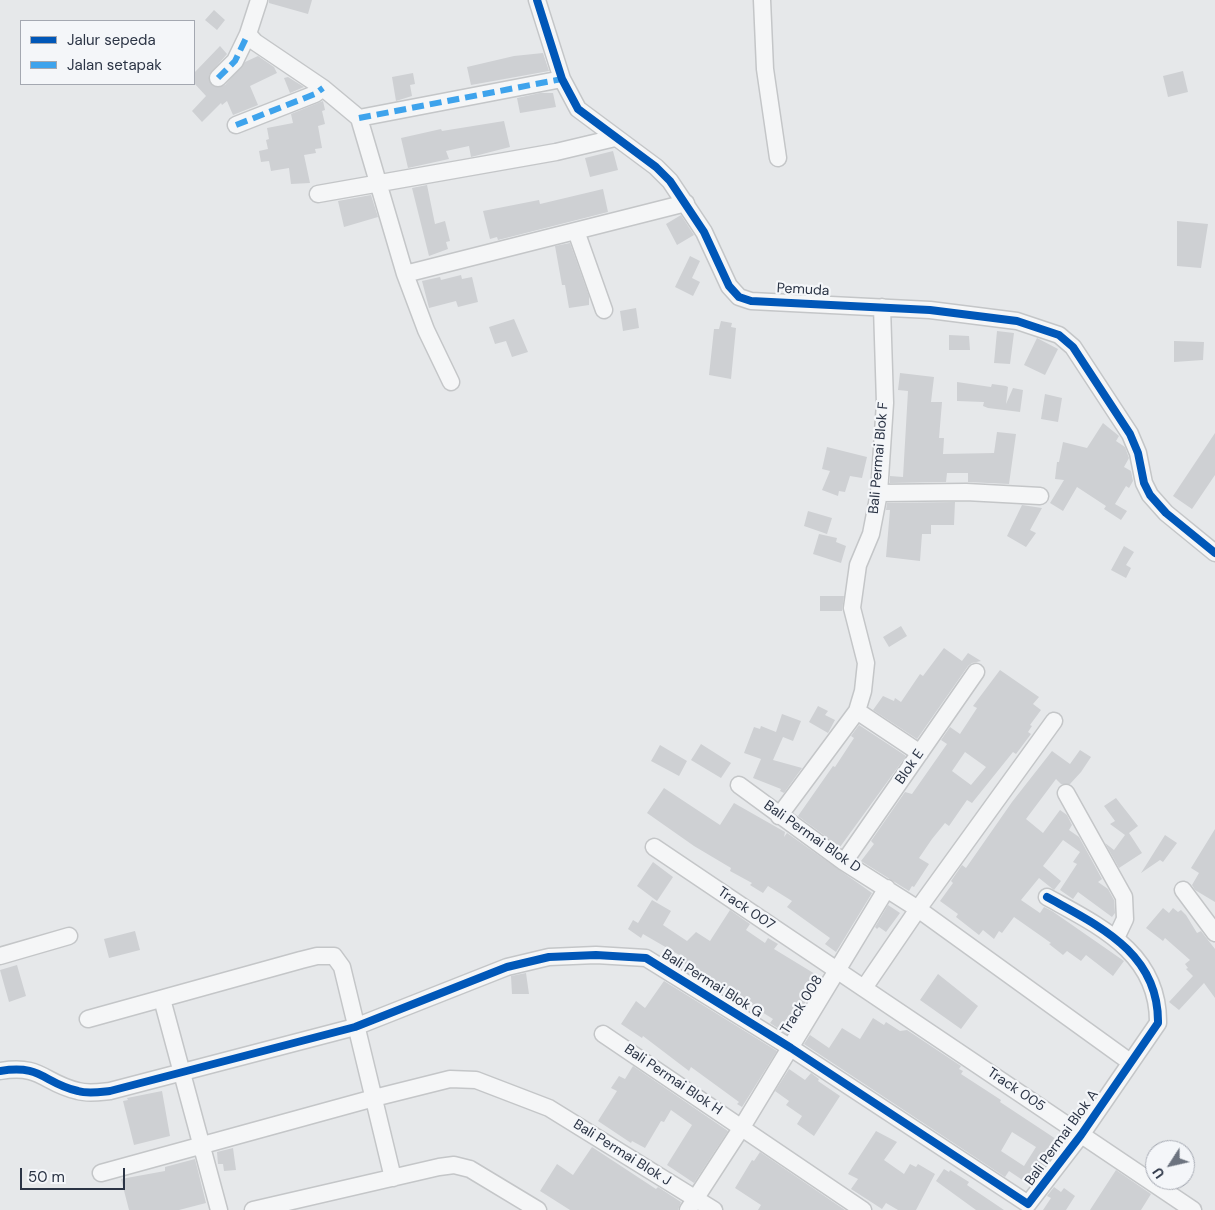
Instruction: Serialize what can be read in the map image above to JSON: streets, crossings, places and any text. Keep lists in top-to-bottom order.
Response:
{
  "streets": {
    "street": [
      "Pemuda",
      "Bali Permai Blok F",
      "Blok E",
      "Bali Permai Blok D",
      "Track 007",
      "Bali Permai Blok G",
      "Track 008",
      "Bali Permai Blok H",
      "Track 005",
      "Bali Permai Blok A",
      "Bali Permai Blok J"
    ]
  },
  "crossings": [
    ["Pemuda", "Bali Permai Blok F"],
    ["Bali Permai Blok F", "Bali Permai Blok D"],
    ["Blok E", "Bali Permai Blok D"],
    ["Bali Permai Blok D", "Track 008"],
    ["Track 007", "Track 008"],
    ["Track 007", "Track 005"],
    ["Bali Permai Blok G", "Track 008"],
    ["Bali Permai Blok G", "Bali Permai Blok A"],
    ["Track 008", "Bali Permai Blok H"],
    ["Track 008", "Track 005"],
    ["Track 008", "Bali Permai Blok A"],
    ["Track 008", "Bali Permai Blok J"],
    ["Track 005", "Bali Permai Blok A"]
  ],
  "legend": ["Jalur sepeda", "Jalan setapak"],
  "scale_bar": "50 m",
  "north": "bottom left"
}
